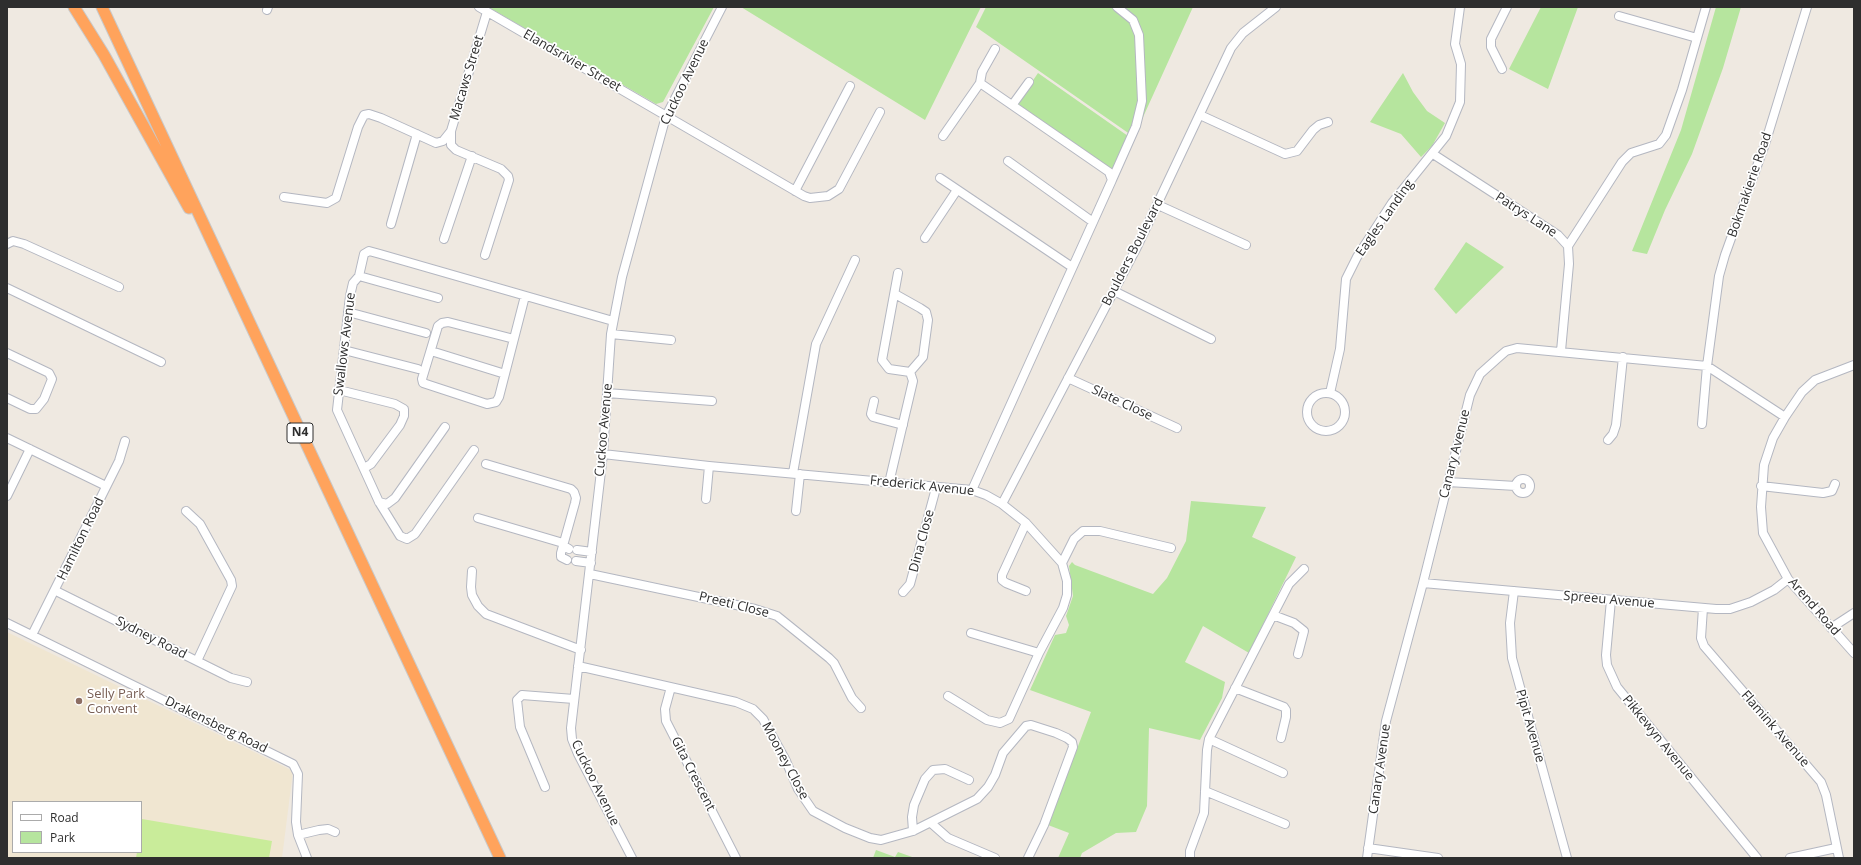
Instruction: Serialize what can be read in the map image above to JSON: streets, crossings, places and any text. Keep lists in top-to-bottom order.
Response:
{
  "streets": {
    "highway": ["N4"],
    "street": [
      "Elandsrivier Street",
      "Macaws Street",
      "Cuckoo Avenue",
      "Bokmakierie Road",
      "Patrys Lane",
      "Eagles Landing",
      "Boulders Boulevard",
      "Swallows Avenue",
      "Slate Close",
      "Canary Avenue",
      "Frederick Avenue",
      "Hamilton Road",
      "Dina Close",
      "Spreeu Avenue",
      "Preeti Close",
      "Arend Road",
      "Sydney Road",
      "Drakensberg Road",
      "Pipit Avenue",
      "Flamink Avenue",
      "Pikkewyn Avenue",
      "Mooney Close",
      "Gita Crescent"
    ]
  },
  "crossings": [
    ["Elandsrivier Street", "Macaws Street"],
    ["Elandsrivier Street", "Cuckoo Avenue"],
    ["Cuckoo Avenue", "Swallows Avenue"],
    ["Cuckoo Avenue", "Frederick Avenue"],
    ["Cuckoo Avenue", "Preeti Close"],
    ["Cuckoo Avenue", "Mooney Close"],
    ["Bokmakierie Road", "Canary Avenue"],
    ["Patrys Lane", "Eagles Landing"],
    ["Patrys Lane", "Canary Avenue"],
    ["Boulders Boulevard", "Slate Close"],
    ["Boulders Boulevard", "Frederick Avenue"],
    ["Canary Avenue", "Spreeu Avenue"],
    ["Canary Avenue", "Arend Road"],
    ["Frederick Avenue", "Dina Close"],
    ["Hamilton Road", "Sydney Road"],
    ["Hamilton Road", "Drakensberg Road"],
    ["Spreeu Avenue", "Arend Road"],
    ["Spreeu Avenue", "Pipit Avenue"],
    ["Spreeu Avenue", "Flamink Avenue"],
    ["Spreeu Avenue", "Pikkewyn Avenue"],
    ["Mooney Close", "Gita Crescent"]
  ],
  "places": ["Selly Park Convent"],
  "legend": ["Road", "Park"]
}
